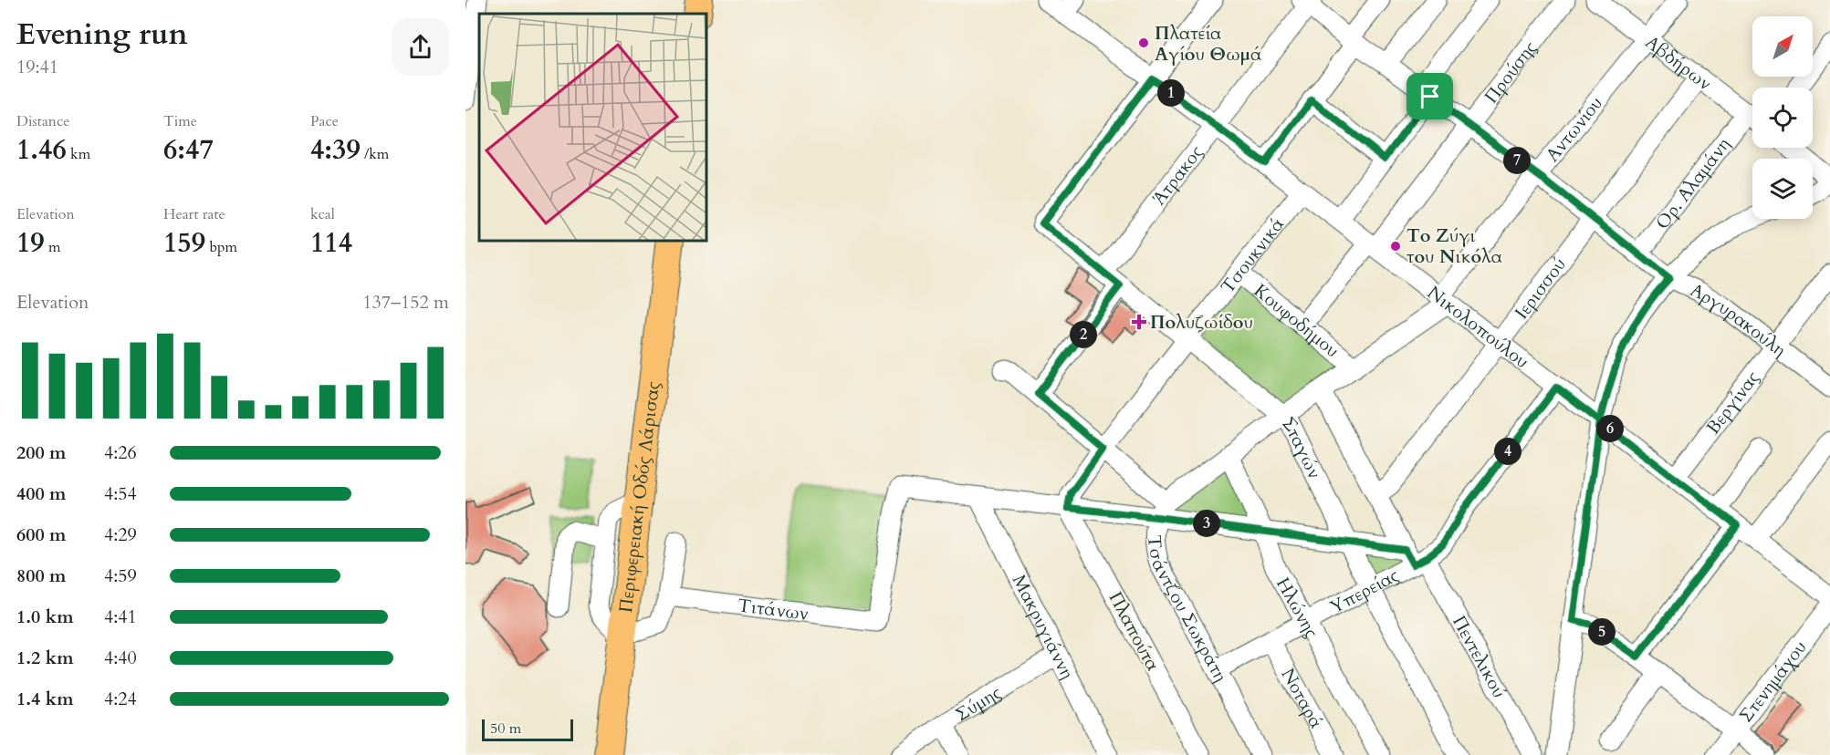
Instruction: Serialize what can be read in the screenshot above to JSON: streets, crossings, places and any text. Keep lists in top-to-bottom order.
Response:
{
  "streets": {
    "highway": ["Περιφερειακή Οδός Λάρισας"],
    "street": [
      "Αβδήρων",
      "Προύσης",
      "Αντωνίου",
      "Άτρακος",
      "Ορ. Αλαμάνη",
      "Τσουκνικά",
      "Ιερισσού",
      "Κουφοδήμου",
      "Αργυρακούλη",
      "Νικολοπούλου",
      "Βεργίνας",
      "Σταγών",
      "Υπερείας",
      "Τιτάνων",
      "Τσάντζου Σωκράτη",
      "Ηλώνης",
      "Μακρυγιάννη",
      "Πλαπούτα",
      "Πεντελικού",
      "Στενημάχου",
      "Νοταρά",
      "Σύμης"
    ]
  },
  "crossings": [
    ["Αβδήρων", "Αντωνίου"],
    ["Αβδήρων", "Ορ. Αλαμάνη"],
    ["Αβδήρων", "Ιερισσού"],
    ["Προύσης", "Κουφοδήμου"],
    ["Προύσης", "Αργυρακούλη"],
    ["Προύσης", "Νικολοπούλου"],
    ["Αντωνίου", "Κουφοδήμου"],
    ["Αντωνίου", "Αργυρακούλη"],
    ["Αντωνίου", "Νικολοπούλου"],
    ["Αντωνίου", "Σταγών"],
    ["Αντωνίου", "Τσάντζου Σωκράτη"],
    ["Αντωνίου", "Ηλώνης"],
    ["Αντωνίου", "Πεντελικού"],
    ["Άτρακος", "Αργυρακούλη"],
    ["Άτρακος", "Νικολοπούλου"],
    ["Άτρακος", "Σταγών"],
    ["Ορ. Αλαμάνη", "Αργυρακούλη"],
    ["Τσουκνικά", "Κουφοδήμου"],
    ["Τσουκνικά", "Νικολοπούλου"],
    ["Τσουκνικά", "Σταγών"],
    ["Τσουκνικά", "Πλαπούτα"],
    ["Ιερισσού", "Αργυρακούλη"],
    ["Ιερισσού", "Νικολοπούλου"],
    ["Ιερισσού", "Πεντελικού"],
    ["Αργυρακούλη", "Βεργίνας"],
    ["Νικολοπούλου", "Βεργίνας"],
    ["Νικολοπούλου", "Σταγών"],
    ["Νικολοπούλου", "Υπερείας"],
    ["Σταγών", "Υπερείας"],
    ["Υπερείας", "Τσάντζου Σωκράτη"],
    ["Υπερείας", "Ηλώνης"],
    ["Υπερείας", "Πεντελικού"],
    ["Υπερείας", "Νοταρά"],
    ["Τιτάνων", "Μακρυγιάννη"],
    ["Μακρυγιάννη", "Σύμης"]
  ],
  "places": {
    "other": ["Πλατεία Αγίου Θωμά", "Το Ζύγι του Νικόλα"],
    "health": ["Πολυζωίδου"]
  },
  "scale_bar": "50 m",
  "north": "top right",
  "page": {
    "heading": ["Evening run", "19:41"],
    "pins": [
      "1",
      "7",
      "2",
      "6",
      "4",
      "3",
      "5"
    ],
    "stats": [
      ["Distance", "1.46 km"],
      ["Time", "6:47"],
      ["Pace", "4:39 /km"],
      ["Elevation", "19 m"],
      ["Heart rate", "159 bpm"],
      ["kcal", "114"]
    ],
    "chart": ["Elevation", "137–152 m"],
    "list": [
      {
        "name": "200 m",
        "note": "4:26"
      },
      {
        "name": "400 m",
        "note": "4:54"
      },
      {
        "name": "600 m",
        "note": "4:29"
      },
      {
        "name": "800 m",
        "note": "4:59"
      },
      {
        "name": "1.0 km",
        "note": "4:41"
      },
      {
        "name": "1.2 km",
        "note": "4:40"
      },
      {
        "name": "1.4 km",
        "note": "4:24"
      }
    ],
    "scale": "50 m"
  }
}
